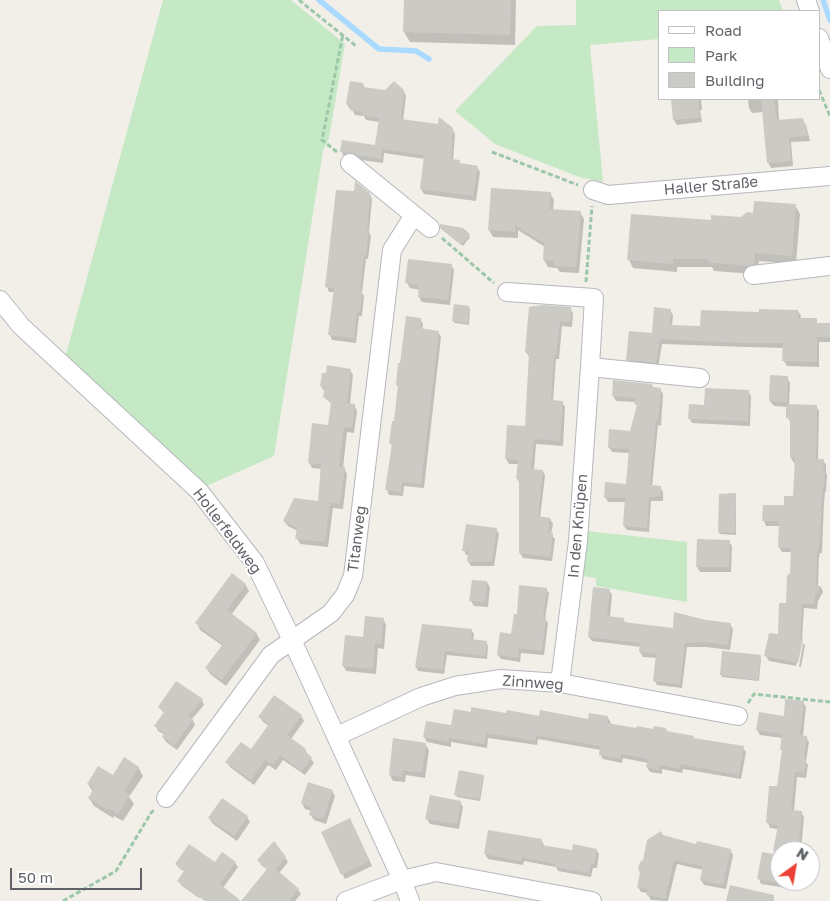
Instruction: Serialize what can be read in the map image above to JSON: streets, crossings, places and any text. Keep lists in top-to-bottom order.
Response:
{
  "streets": {
    "street": [
      "Haller Straße",
      "In den Knüpen",
      "Hollerfeldweg",
      "Titanweg",
      "Zinnweg"
    ]
  },
  "crossings": [
    ["In den Knüpen", "Zinnweg"],
    ["Hollerfeldweg", "Titanweg"],
    ["Hollerfeldweg", "Zinnweg"]
  ],
  "legend": ["Road", "Park", "Building"],
  "scale_bar": "50 m",
  "north": "top right"
}
